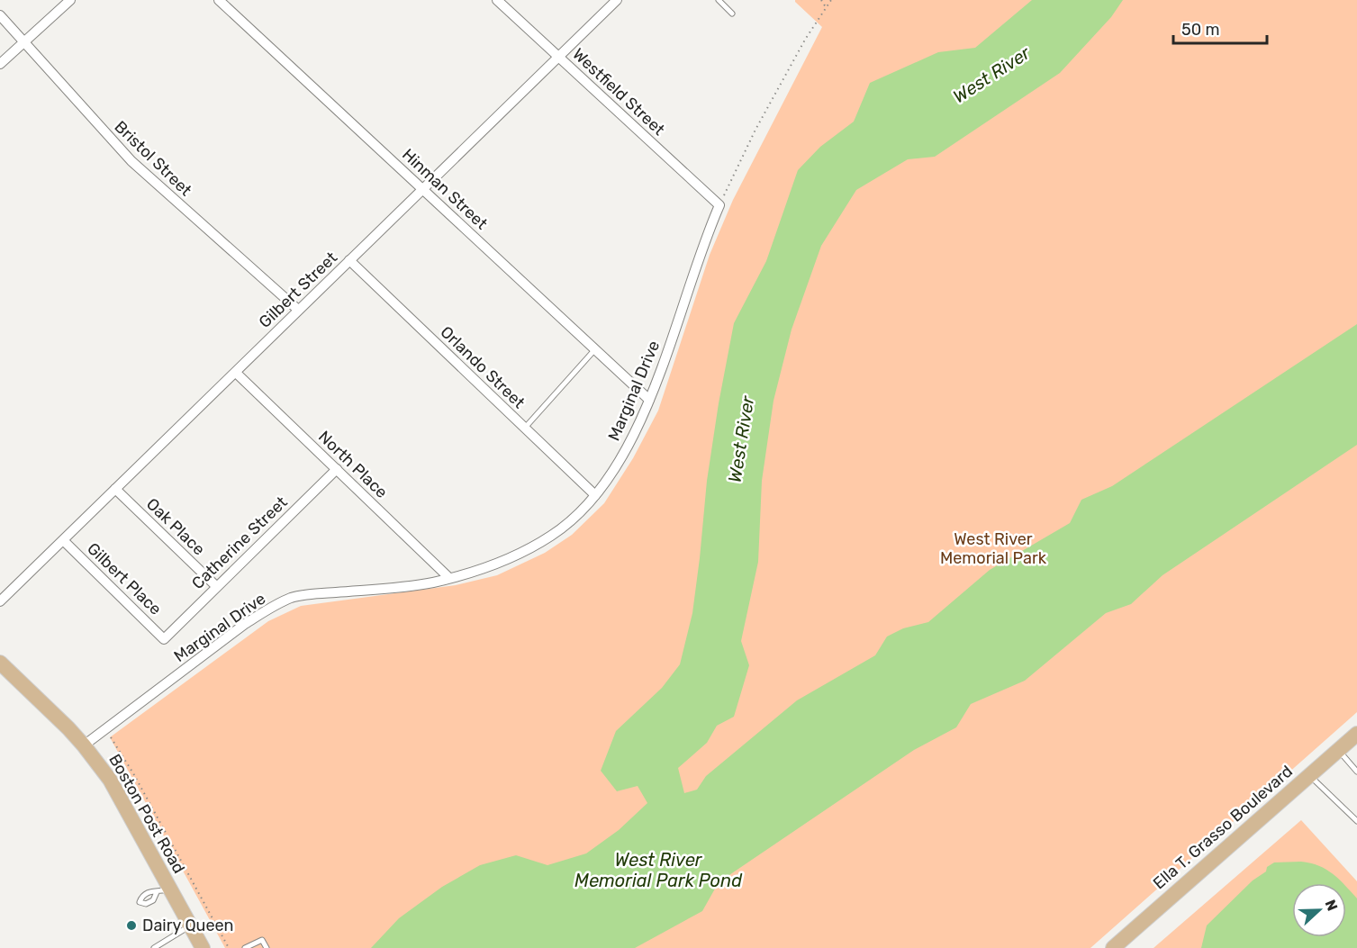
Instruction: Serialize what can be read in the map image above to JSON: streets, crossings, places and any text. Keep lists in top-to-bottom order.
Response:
{
  "streets": {
    "main road": ["Boston Post Road", "Ella T. Grasso Boulevard"],
    "street": [
      "Westfield Street",
      "Bristol Street",
      "Hinman Street",
      "Gilbert Street",
      "Orlando Street",
      "Marginal Drive",
      "North Place",
      "Oak Place",
      "Catherine Street",
      "Gilbert Place"
    ]
  },
  "crossings": [
    ["Westfield Street", "Gilbert Street"],
    ["Westfield Street", "Marginal Drive"],
    ["Bristol Street", "Gilbert Street"],
    ["Hinman Street", "Gilbert Street"],
    ["Hinman Street", "Marginal Drive"],
    ["Gilbert Street", "Orlando Street"],
    ["Gilbert Street", "North Place"],
    ["Gilbert Street", "Oak Place"],
    ["Gilbert Street", "Gilbert Place"],
    ["Orlando Street", "Marginal Drive"],
    ["Marginal Drive", "North Place"],
    ["Marginal Drive", "Boston Post Road"],
    ["North Place", "Catherine Street"],
    ["Oak Place", "Catherine Street"],
    ["Catherine Street", "Gilbert Place"]
  ],
  "water": ["West River", "West River Memorial Park Pond"],
  "parks": ["West River Memorial Park"],
  "places": ["Dairy Queen"],
  "scale_bar": "50 m",
  "north": "right"
}
